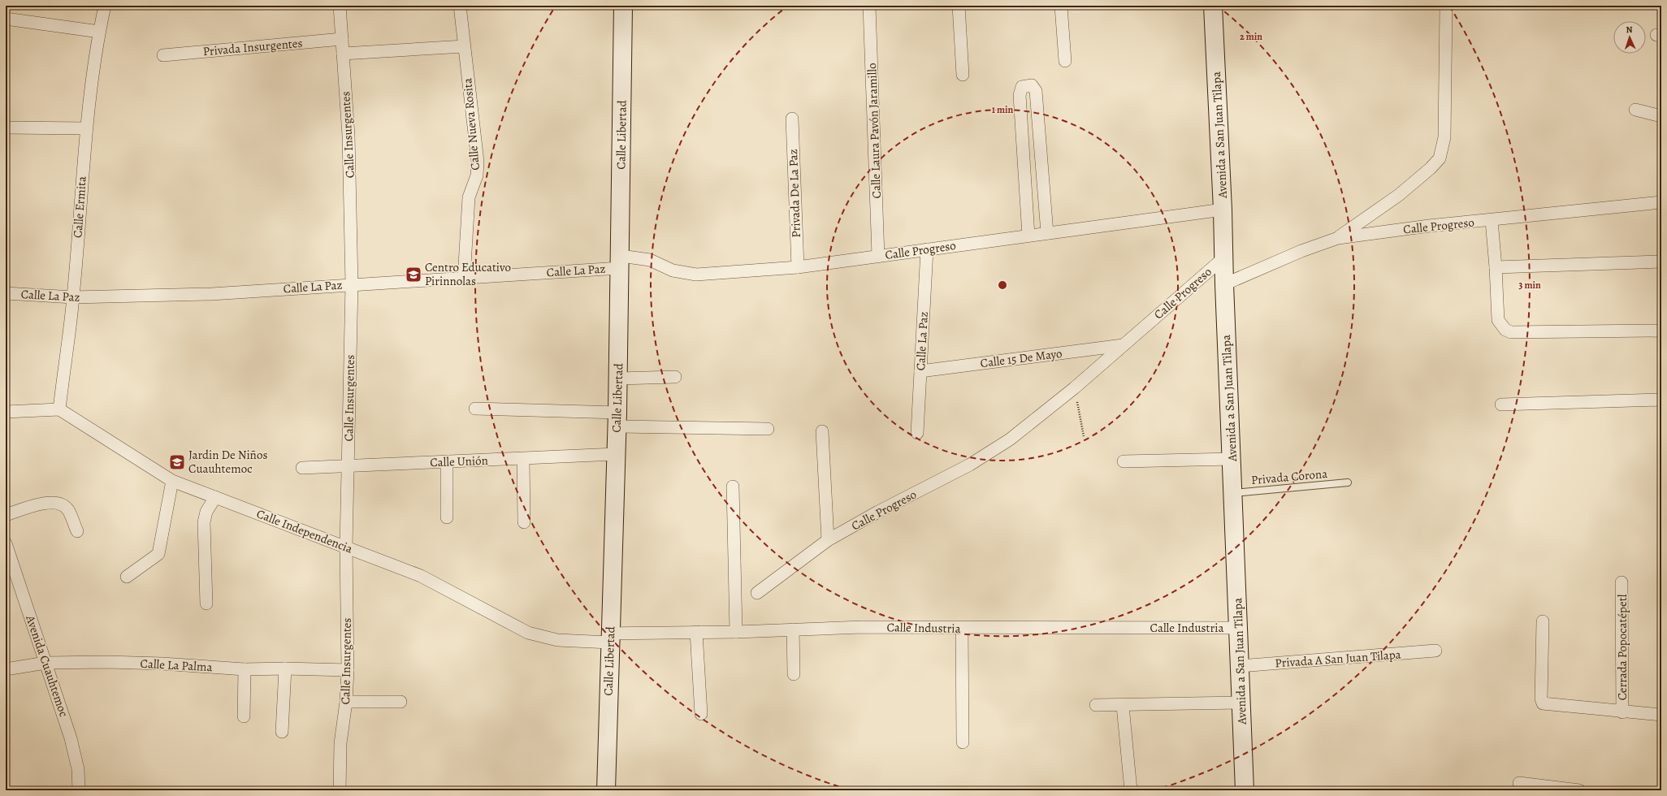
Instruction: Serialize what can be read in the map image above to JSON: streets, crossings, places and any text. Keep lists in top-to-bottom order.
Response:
{
  "streets": {
    "main road": ["Calle Libertad", "Avenida a San Juan Tilapa"],
    "street": [
      "Privada Insurgentes",
      "Calle Nueva Rosita",
      "Calle Laura Pavón Jaramillo",
      "Calle Insurgentes",
      "Privada De La Paz",
      "Calle Ermita",
      "Calle Progreso",
      "Calle La Paz",
      "Calle 15 De Mayo",
      "Calle Unión",
      "Calle Independencia",
      "Calle Industria",
      "Cerrada Popocatépetl",
      "Privada A San Juan Tilapa",
      "Calle La Palma",
      "Avenida Cuauhtemoc"
    ],
    "lane": ["Privada Corona"]
  },
  "crossings": [
    ["Privada Insurgentes", "Calle Insurgentes"],
    ["Calle Nueva Rosita", "Calle La Paz"],
    ["Calle Laura Pavón Jaramillo", "Calle Progreso"],
    ["Calle Insurgentes", "Calle La Paz"],
    ["Calle Insurgentes", "Calle Unión"],
    ["Calle Insurgentes", "Calle Independencia"],
    ["Calle Insurgentes", "Calle La Palma"],
    ["Calle Libertad", "Calle Progreso"],
    ["Calle Libertad", "Calle La Paz"],
    ["Calle Libertad", "Calle Unión"],
    ["Calle Libertad", "Calle Independencia"],
    ["Calle Libertad", "Calle Industria"],
    ["Avenida a San Juan Tilapa", "Calle Progreso"],
    ["Avenida a San Juan Tilapa", "Privada Corona"],
    ["Avenida a San Juan Tilapa", "Calle Industria"],
    ["Avenida a San Juan Tilapa", "Privada A San Juan Tilapa"],
    ["Privada De La Paz", "Calle Progreso"],
    ["Calle Ermita", "Calle La Paz"],
    ["Calle Ermita", "Calle Independencia"],
    ["Calle Progreso", "Calle La Paz"],
    ["Calle Progreso", "Calle 15 De Mayo"],
    ["Calle La Paz", "Calle 15 De Mayo"],
    ["Calle Independencia", "Calle Industria"],
    ["Calle La Palma", "Avenida Cuauhtemoc"]
  ],
  "places": {
    "school or university": ["Centro Educativo Pirinnolas", "Jardin De Niños Cuauhtemoc"]
  },
  "north": "top",
  "rings": ["2 min", "1 min", "3 min"]
}
